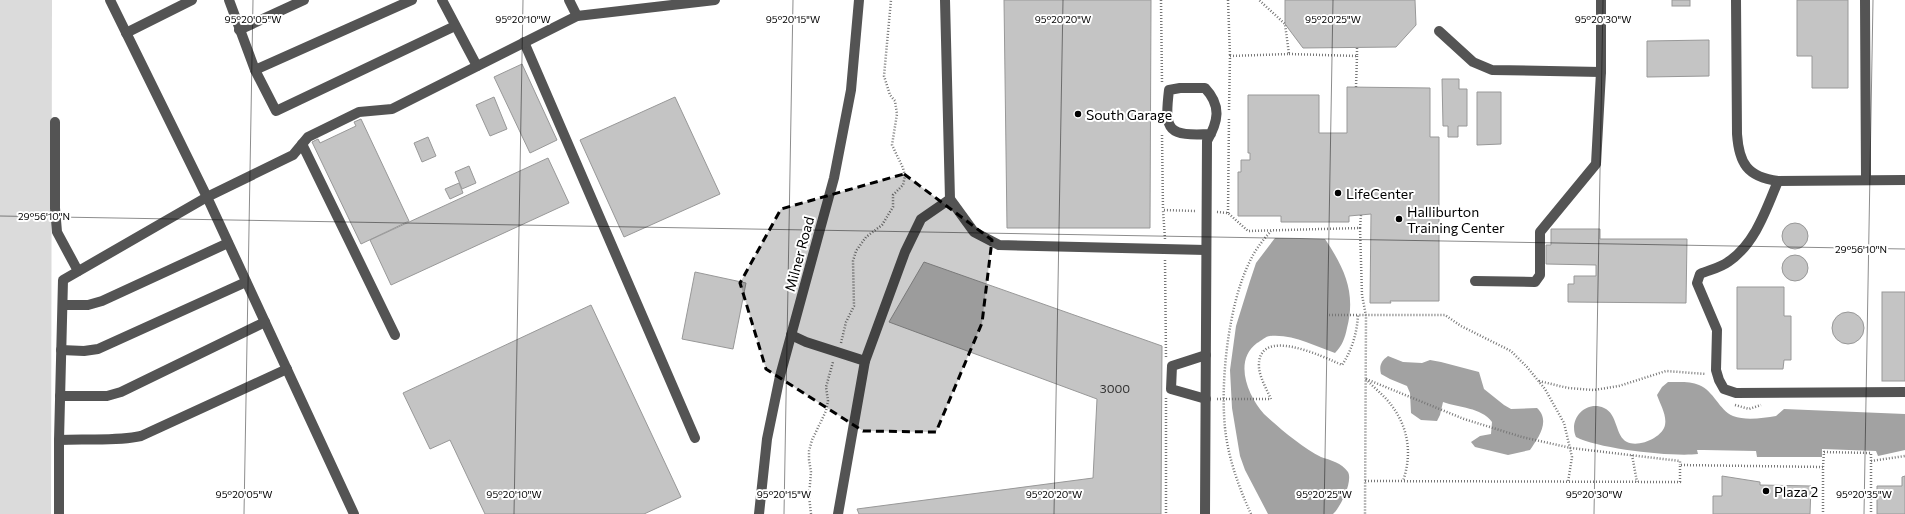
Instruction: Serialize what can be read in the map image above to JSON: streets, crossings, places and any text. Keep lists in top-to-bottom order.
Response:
{
  "streets": {
    "street": ["Milner Road"]
  },
  "places": [
    "South Garage",
    "LifeCenter",
    "Halliburton Training Center",
    "Plaza 2"
  ],
  "house_numbers": ["3000"],
  "coordinates": [
    "95°20'05\"W",
    "95°20'10\"W",
    "95°20'15\"W",
    "95°20'20\"W",
    "95°20'25\"W",
    "95°20'30\"W",
    "29°56'10\"N",
    "95°20'35\"W"
  ]
}
